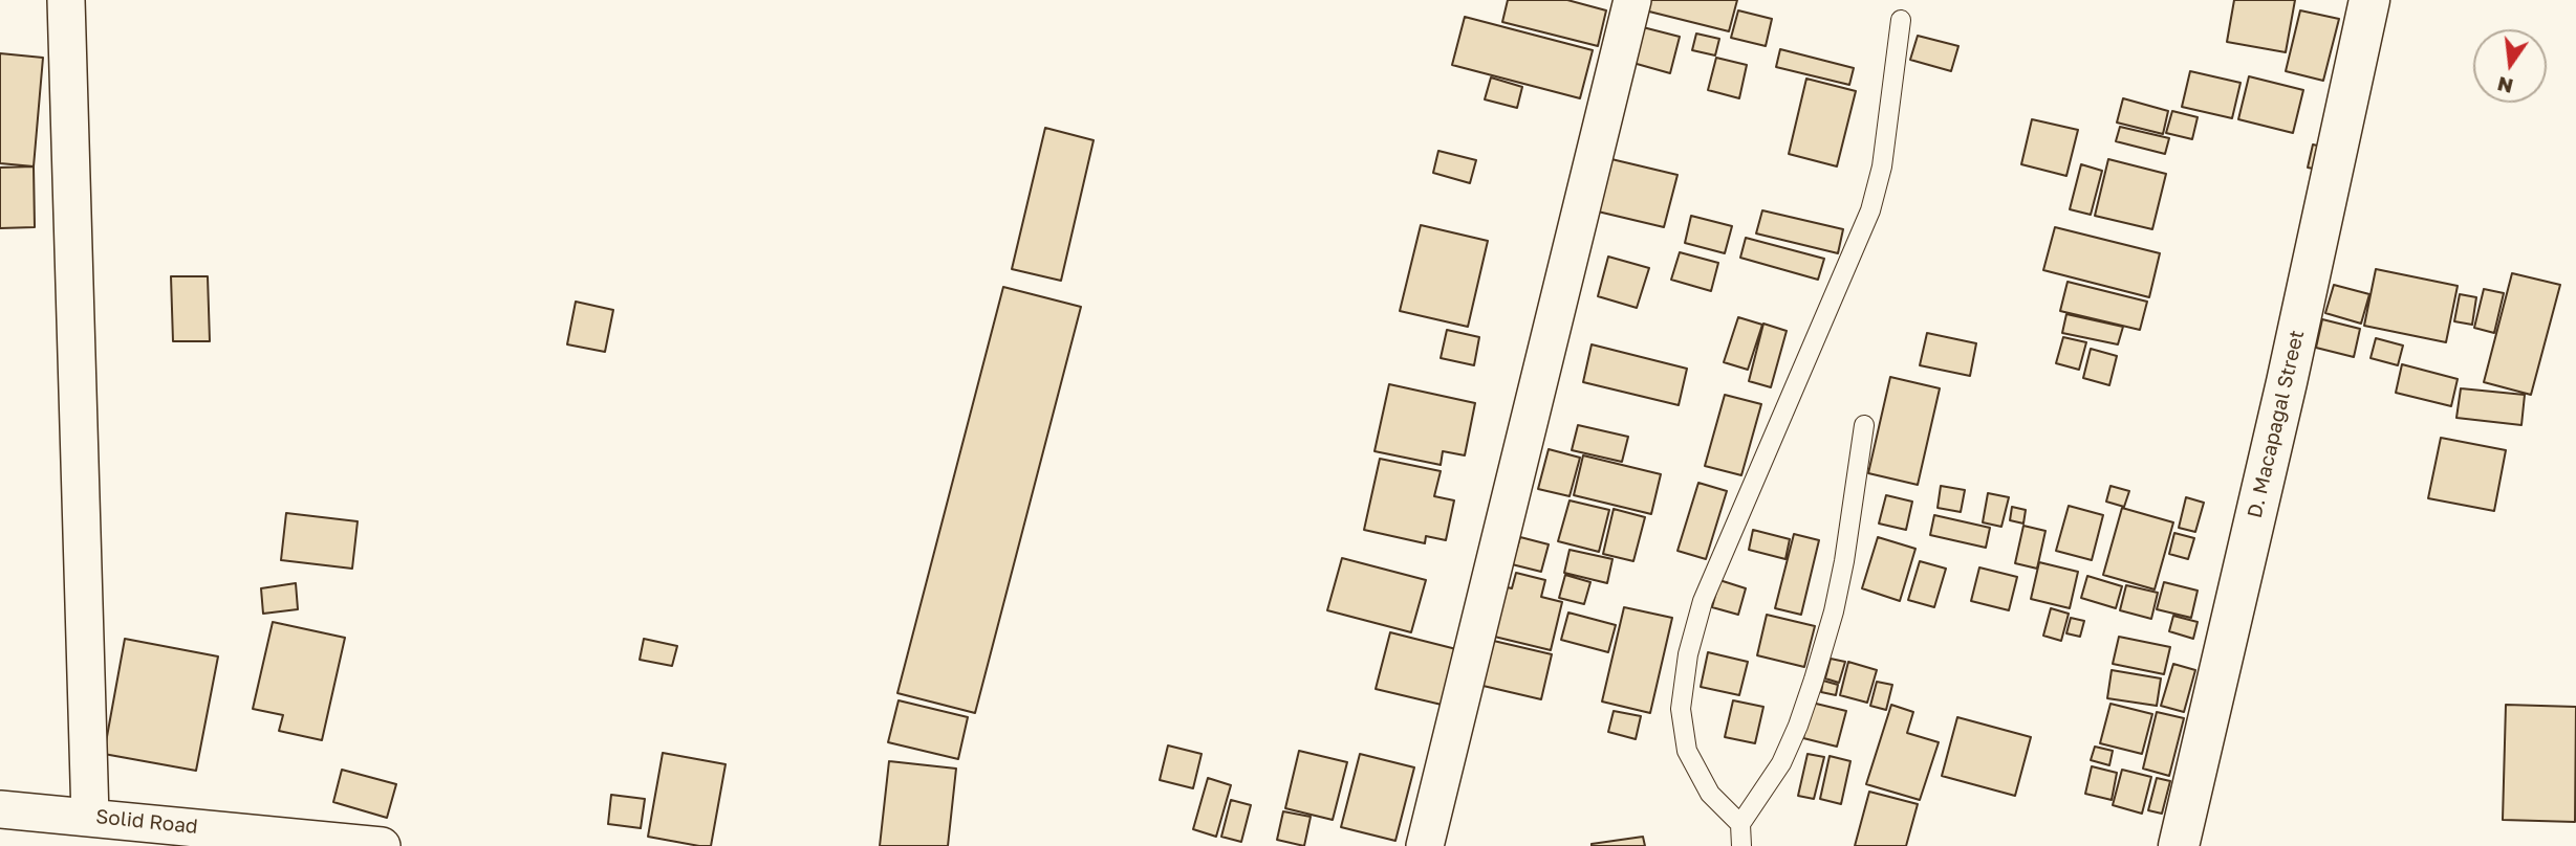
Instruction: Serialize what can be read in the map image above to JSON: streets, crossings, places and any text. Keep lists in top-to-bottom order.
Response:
{
  "streets": {
    "street": ["D. Macapagal Street", "Solid Road"]
  },
  "north": "bottom"
}
